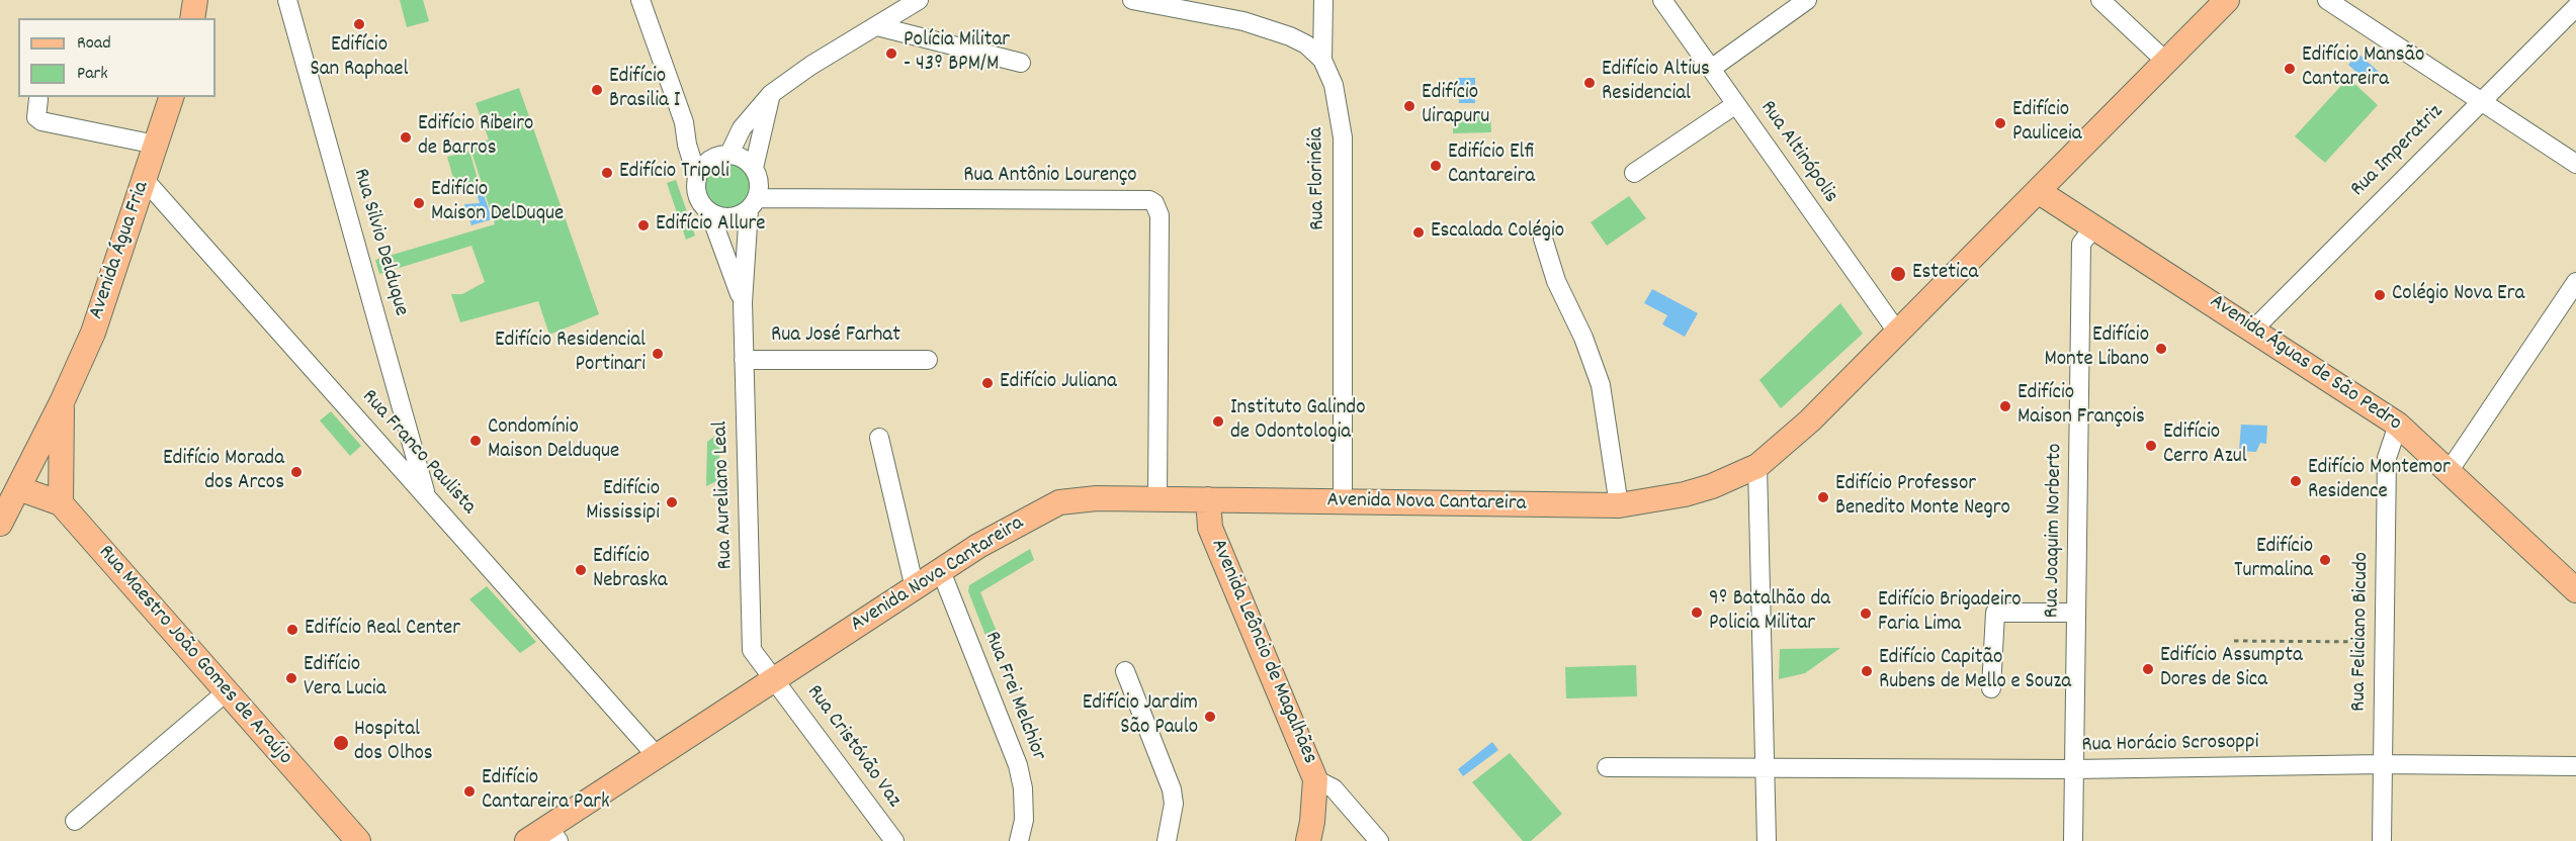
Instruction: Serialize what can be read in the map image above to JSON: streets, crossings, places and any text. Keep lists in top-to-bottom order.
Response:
{
  "streets": {
    "main road": [
      "Avenida Água Fria",
      "Avenida Águas de São Pedro",
      "Avenida Nova Cantareira",
      "Avenida Leôncio de Magalhães",
      "Rua Maestro João Gomes de Araújo"
    ],
    "street": [
      "Rua Imperatriz",
      "Rua Altinópolis",
      "Rua Antônio Lourenço",
      "Rua Florinéia",
      "Rua Silvio Delduque",
      "Rua José Farhat",
      "Rua Franco Paulista",
      "Rua Aureliano Leal",
      "Rua Joaquim Norberto",
      "Rua Feliciano Bicudo",
      "Rua Frei Melchior",
      "Rua Horácio Scrosoppi",
      "Rua Cristóvão Vaz"
    ]
  },
  "crossings": [
    ["Rua Imperatriz", "Avenida Águas de São Pedro"],
    ["Rua Altinópolis", "Avenida Nova Cantareira"],
    ["Rua Antônio Lourenço", "Rua Aureliano Leal"],
    ["Rua Antônio Lourenço", "Avenida Nova Cantareira"],
    ["Rua Florinéia", "Avenida Nova Cantareira"],
    ["Rua Silvio Delduque", "Rua Franco Paulista"],
    ["Avenida Água Fria", "Rua Franco Paulista"],
    ["Avenida Água Fria", "Rua Maestro João Gomes de Araújo"],
    ["Rua José Farhat", "Rua Aureliano Leal"],
    ["Avenida Águas de São Pedro", "Avenida Nova Cantareira"],
    ["Avenida Águas de São Pedro", "Rua Joaquim Norberto"],
    ["Avenida Águas de São Pedro", "Rua Feliciano Bicudo"],
    ["Rua Franco Paulista", "Avenida Nova Cantareira"],
    ["Rua Aureliano Leal", "Avenida Nova Cantareira"],
    ["Rua Aureliano Leal", "Rua Cristóvão Vaz"],
    ["Avenida Nova Cantareira", "Avenida Leôncio de Magalhães"],
    ["Avenida Nova Cantareira", "Rua Frei Melchior"],
    ["Avenida Nova Cantareira", "Rua Cristóvão Vaz"],
    ["Rua Joaquim Norberto", "Rua Horácio Scrosoppi"],
    ["Rua Feliciano Bicudo", "Rua Horácio Scrosoppi"]
  ],
  "places": [
    "Edifício San Raphael",
    "Polícia Militar - 43º BPM/M",
    "Edifício Mansão Cantareira",
    "Edifício Altius Residencial",
    "Edifício Brasilia I",
    "Edifício Uirapuru",
    "Edifício Pauliceia",
    "Edifício Ribeiro de Barros",
    "Edifício Elfi Cantareira",
    "Edifício Tripoli",
    "Edifício Maison DelDuque",
    "Edifício Allure",
    "Escalada Colégio",
    "Estetica",
    "Colégio Nova Era",
    "Edifício Monte Libano",
    "Edifício Residencial Portinari",
    "Edifício Juliana",
    "Edifício Maison François",
    "Instituto Galindo de Odontologia",
    "Condomínio Maison Delduque",
    "Edifício Cerro Azul",
    "Edifício Morada dos Arcos",
    "Edifício Montemor Residence",
    "Edifício Professor Benedito Monte Negro",
    "Edifício Mississipi",
    "Edifício Turmalina",
    "Edifício Nebraska",
    "9º Batalhão da Policia Militar",
    "Edifício Brigadeiro Faria Lima",
    "Edifício Real Center",
    "Edifício Assumpta Dores de Sica",
    "Edifício Capitão Rubens de Mello e Souza",
    "Edifício Vera Lucia",
    "Edifício Jardim São Paulo",
    "Hospital dos Olhos",
    "Edifício Cantareira Park"
  ],
  "legend": ["Road", "Park"]
}
